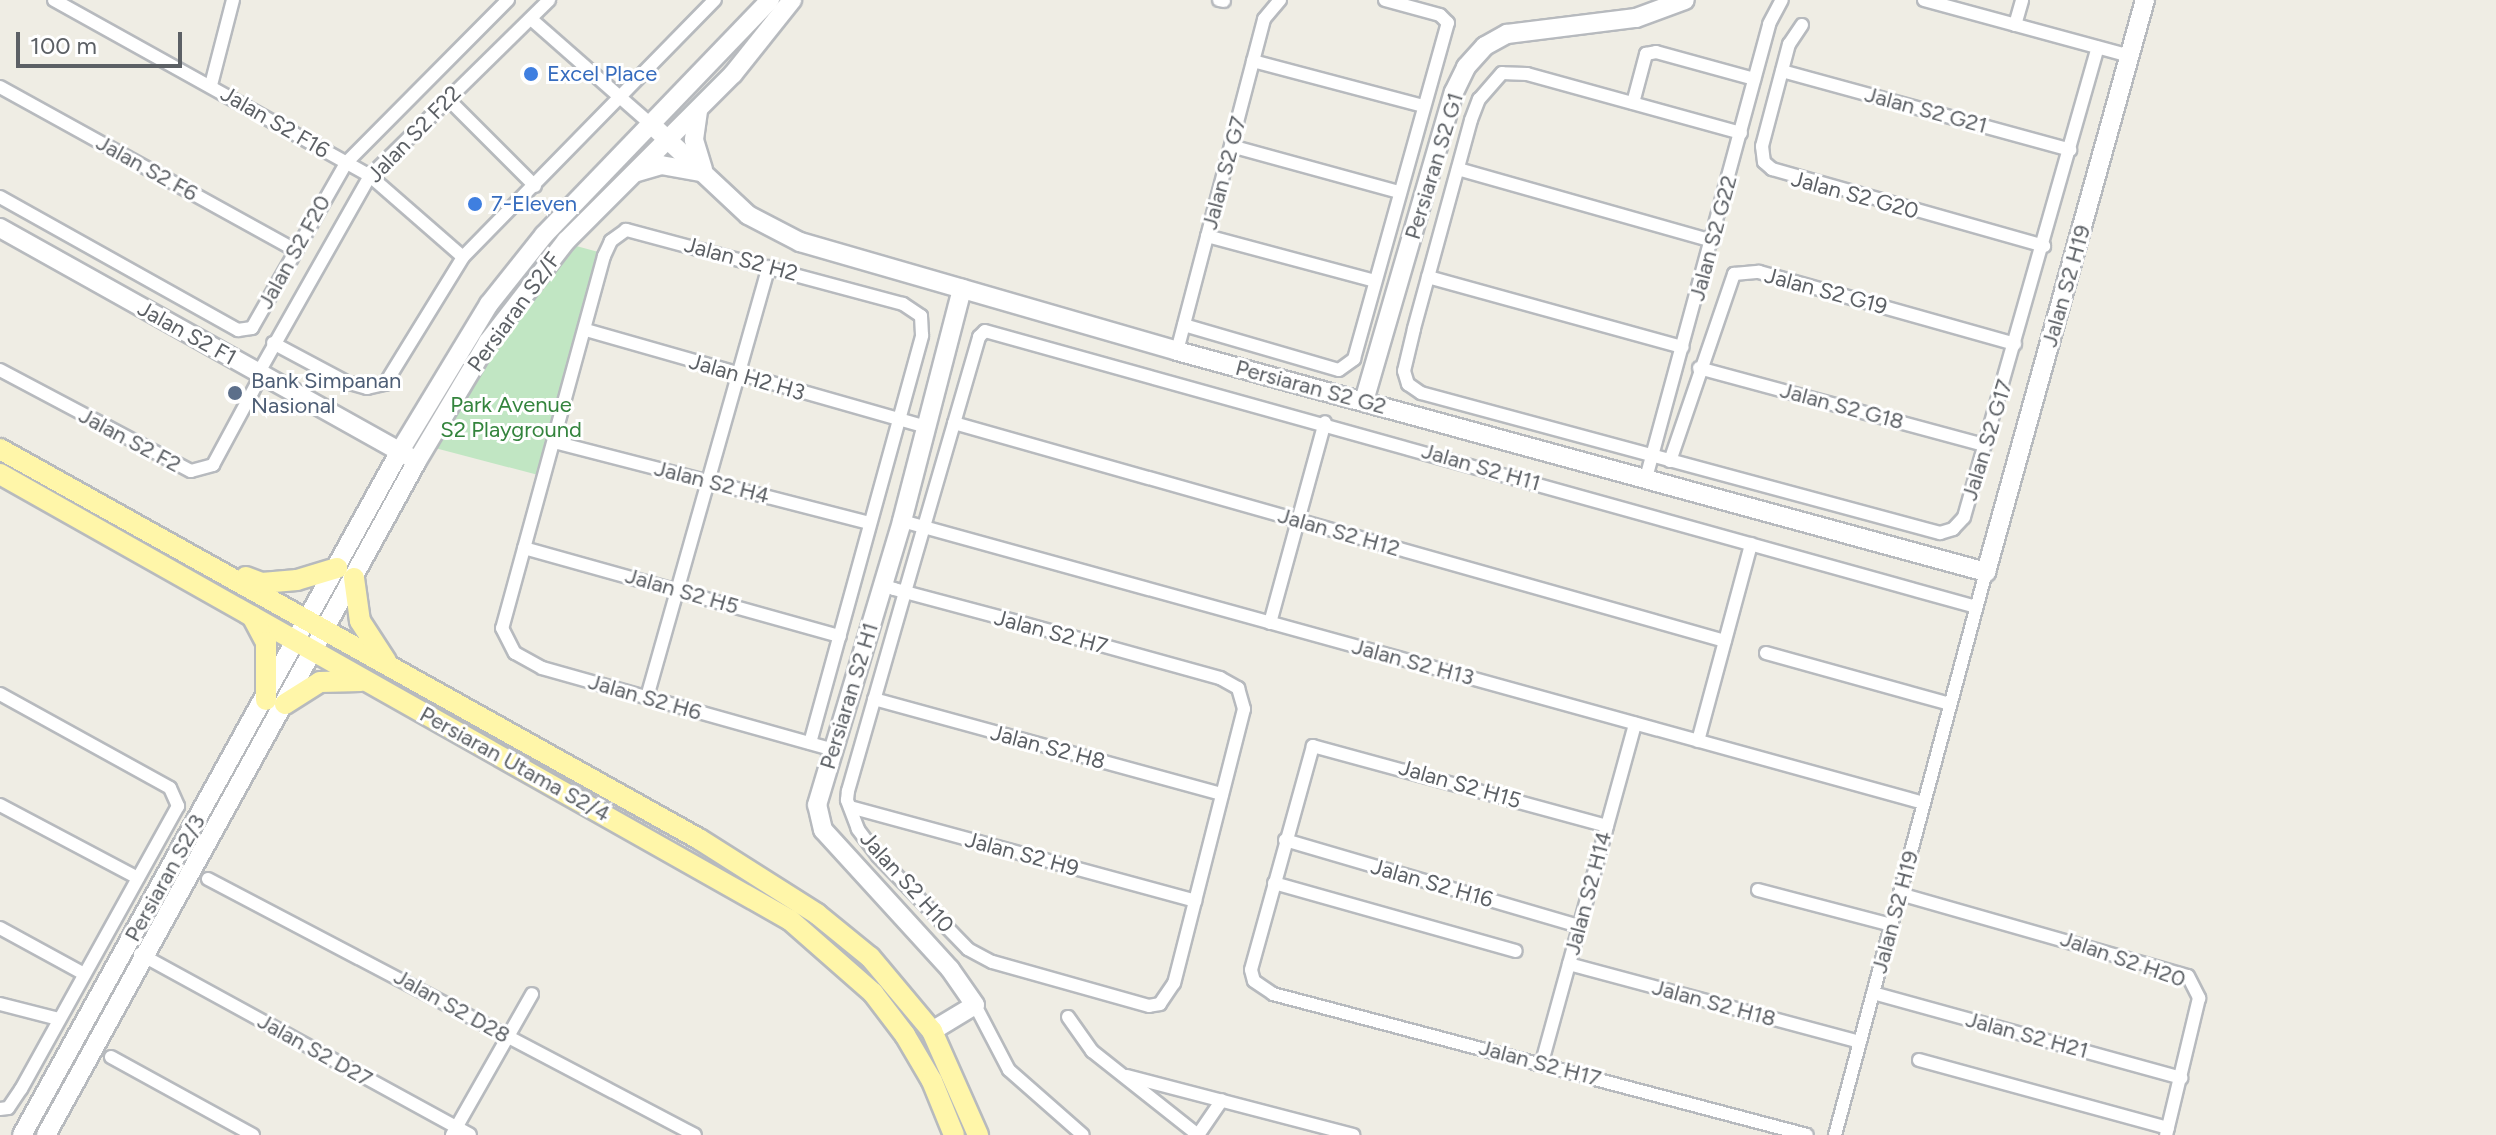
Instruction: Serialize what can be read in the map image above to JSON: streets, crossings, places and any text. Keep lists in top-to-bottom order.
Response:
{
  "streets": {
    "main road": ["Persiaran Utama S2/4"],
    "street": [
      "Jalan S2 G21",
      "Jalan S2 F16",
      "Jalan S2 F22",
      "Persiaran S2 G1",
      "Jalan S2 F6",
      "Jalan S2 G7",
      "Jalan S2 G20",
      "Jalan S2 G22",
      "Jalan S2 F20",
      "Jalan S2 H2",
      "Jalan S2 H19",
      "Jalan S2 G19",
      "Persiaran S2/F",
      "Jalan S2 F1",
      "Jalan H2 H3",
      "Persiaran S2 G2",
      "Jalan S2 G18",
      "Jalan S2 F2",
      "Jalan S2 G17",
      "Jalan S2 H11",
      "Jalan S2 H4",
      "Jalan S2 H12",
      "Jalan S2 H5",
      "Jalan S2 H7",
      "Jalan S2 H13",
      "Persiaran S2 H1",
      "Jalan S2 H6",
      "Jalan S2 H8",
      "Jalan S2 H15",
      "Jalan S2 H9",
      "Persiaran S2/3",
      "Jalan S2 H10",
      "Jalan S2 H16",
      "Jalan S2 H14",
      "Jalan S2 H20",
      "Jalan S2 H18",
      "Jalan S2 D28",
      "Jalan S2 H21",
      "Jalan S2 D27",
      "Jalan S2 H17"
    ]
  },
  "crossings": [
    ["Jalan S2 G21", "Jalan S2 G20"],
    ["Jalan S2 G21", "Jalan S2 G17"],
    ["Jalan S2 F16", "Jalan S2 F22"],
    ["Jalan S2 F16", "Jalan S2 F20"],
    ["Jalan S2 F22", "Jalan S2 F1"],
    ["Jalan S2 F22", "Jalan S2 F2"],
    ["Persiaran S2 G1", "Persiaran S2 G2"],
    ["Jalan S2 F6", "Jalan S2 F20"],
    ["Jalan S2 G7", "Persiaran S2 G2"],
    ["Jalan S2 G20", "Jalan S2 G17"],
    ["Jalan S2 G22", "Persiaran S2 G2"],
    ["Jalan S2 G22", "Jalan S2 G17"],
    ["Jalan S2 H2", "Jalan H2 H3"],
    ["Jalan S2 H2", "Persiaran S2 H1"],
    ["Jalan S2 H19", "Persiaran S2 G2"],
    ["Jalan S2 H19", "Jalan S2 H11"],
    ["Jalan S2 H19", "Jalan S2 H13"],
    ["Jalan S2 H19", "Jalan S2 H20"],
    ["Jalan S2 H19", "Jalan S2 H18"],
    ["Jalan S2 H19", "Jalan S2 H21"],
    ["Jalan S2 G19", "Jalan S2 G18"],
    ["Jalan S2 G19", "Jalan S2 G17"],
    ["Persiaran S2/F", "Jalan S2 F1"],
    ["Persiaran S2/F", "Persiaran S2 G2"],
    ["Persiaran S2/F", "Persiaran Utama S2/4"],
    ["Jalan S2 F1", "Jalan S2 F2"],
    ["Jalan H2 H3", "Persiaran S2 H1"],
    ["Persiaran S2 G2", "Persiaran S2 H1"],
    ["Jalan S2 G18", "Jalan S2 G17"],
    ["Jalan S2 H11", "Jalan S2 H10"],
    ["Jalan S2 H12", "Jalan S2 H10"],
    ["Jalan S2 H5", "Jalan S2 H6"],
    ["Jalan S2 H7", "Persiaran S2 H1"],
    ["Jalan S2 H7", "Jalan S2 H10"],
    ["Jalan S2 H13", "Persiaran S2 H1"],
    ["Jalan S2 H13", "Jalan S2 H10"],
    ["Jalan S2 H13", "Jalan S2 H14"],
    ["Persiaran S2 H1", "Jalan S2 H6"],
    ["Jalan S2 H8", "Jalan S2 H10"],
    ["Jalan S2 H15", "Jalan S2 H16"],
    ["Jalan S2 H15", "Jalan S2 H14"],
    ["Jalan S2 H9", "Jalan S2 H10"],
    ["Persiaran S2/3", "Jalan S2 D27"],
    ["Jalan S2 H16", "Jalan S2 H14"],
    ["Jalan S2 H14", "Jalan S2 H18"],
    ["Jalan S2 H14", "Jalan S2 H17"],
    ["Jalan S2 H20", "Jalan S2 H21"]
  ],
  "parks": ["Park Avenue S2 Playground"],
  "places": ["Excel Place", "7-Eleven", "Bank Simpanan Nasional"],
  "scale_bar": "100 m"
}
